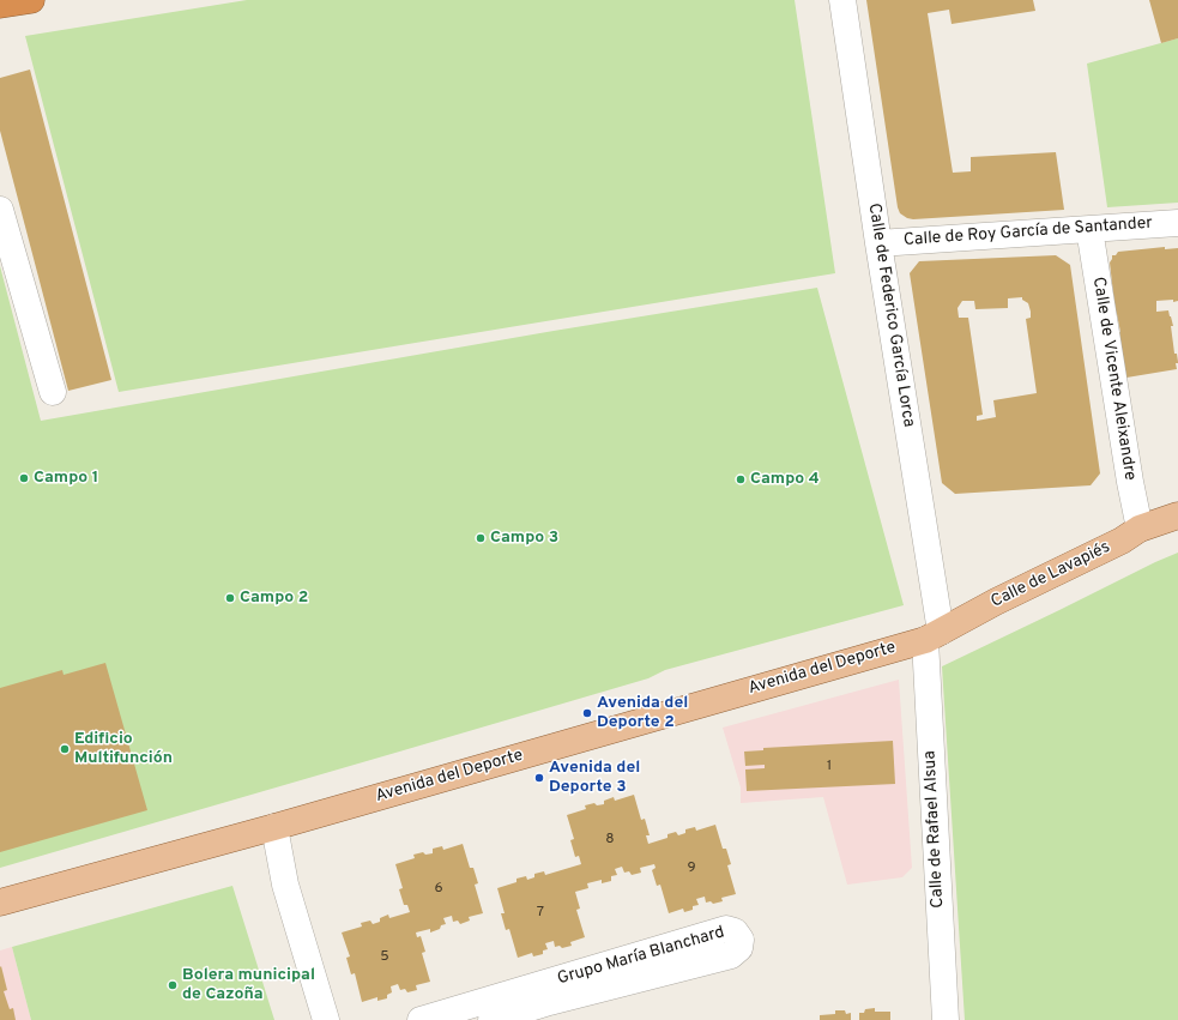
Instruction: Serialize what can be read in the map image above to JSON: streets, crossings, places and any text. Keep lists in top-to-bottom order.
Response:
{
  "streets": {
    "main road": ["Calle de Lavapiés", "Avenida del Deporte"],
    "street": [
      "Calle de Roy García de Santander",
      "Calle de Federico García Lorca",
      "Calle de Vicente Aleixandre",
      "Calle de Rafael Alsua",
      "Grupo María Blanchard"
    ]
  },
  "crossings": [
    ["Calle de Roy García de Santander", "Calle de Federico García Lorca"],
    ["Calle de Roy García de Santander", "Calle de Vicente Aleixandre"],
    ["Calle de Federico García Lorca", "Calle de Lavapiés"],
    ["Calle de Federico García Lorca", "Avenida del Deporte"],
    ["Calle de Federico García Lorca", "Calle de Rafael Alsua"],
    ["Calle de Vicente Aleixandre", "Calle de Lavapiés"],
    ["Calle de Lavapiés", "Avenida del Deporte"],
    ["Calle de Lavapiés", "Calle de Rafael Alsua"],
    ["Avenida del Deporte", "Calle de Rafael Alsua"]
  ],
  "places": [
    "Campo 1",
    "Campo 4",
    "Campo 3",
    "Campo 2",
    "Avenida del Deporte 2",
    "Edificio Multifunción",
    "Avenida del Deporte 3",
    "Bolera municipal de Cazoña"
  ],
  "house_numbers": [
    "1",
    "8",
    "9",
    "6",
    "7",
    "5"
  ]
}
